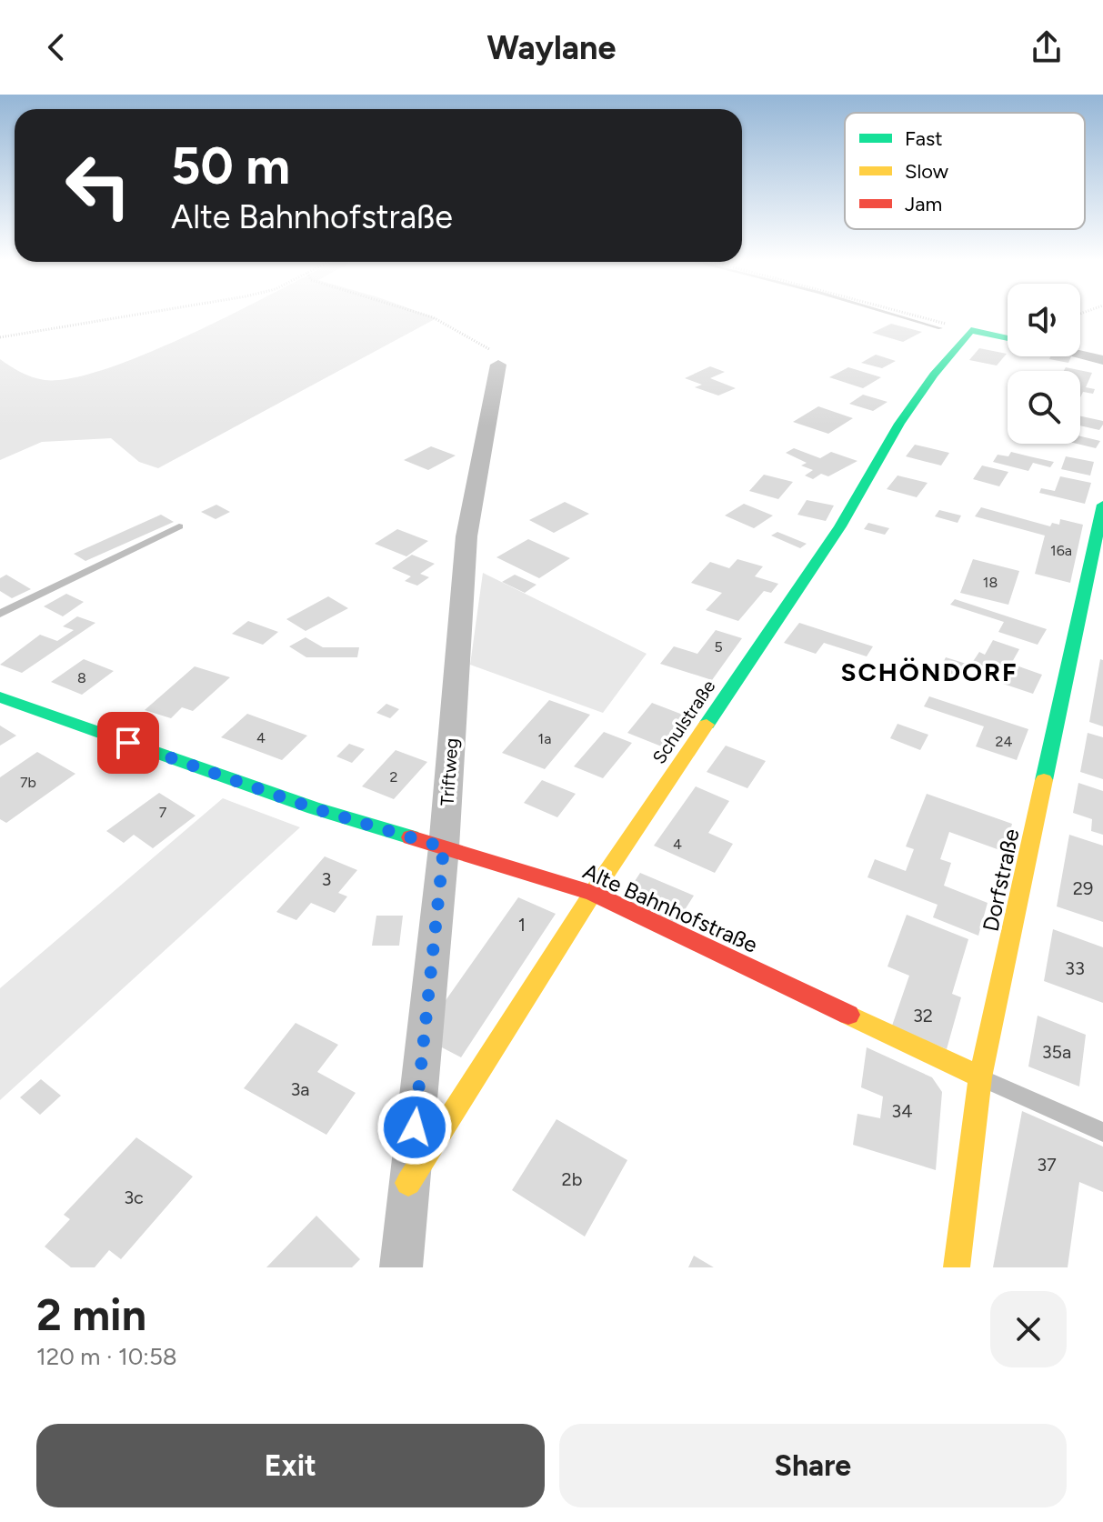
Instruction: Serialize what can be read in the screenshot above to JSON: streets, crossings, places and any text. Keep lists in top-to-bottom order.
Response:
{
  "streets": {
    "street": [
      "Schulstraße",
      "Triftweg",
      "Dorfstraße",
      "Alte Bahnhofstraße"
    ]
  },
  "crossings": [
    ["Schulstraße", "Triftweg"],
    ["Schulstraße", "Alte Bahnhofstraße"],
    ["Triftweg", "Alte Bahnhofstraße"],
    ["Dorfstraße", "Alte Bahnhofstraße"]
  ],
  "districts": ["SCHÖNDORF"],
  "house_numbers": [
    "16a",
    "18",
    "5",
    "8",
    "4",
    "1a",
    "24",
    "2",
    "7b",
    "7",
    "4",
    "3",
    "29",
    "1",
    "33",
    "32",
    "35a",
    "3a",
    "34",
    "37",
    "2b",
    "3c"
  ],
  "legend": ["Fast", "Slow", "Jam"],
  "page": {
    "header": "Waylane",
    "turn": ["50 m", "Alte Bahnhofstraße"],
    "heading": ["2 min", "120 m · 10:58"],
    "buttons": ["Exit", "Share"]
  }
}
